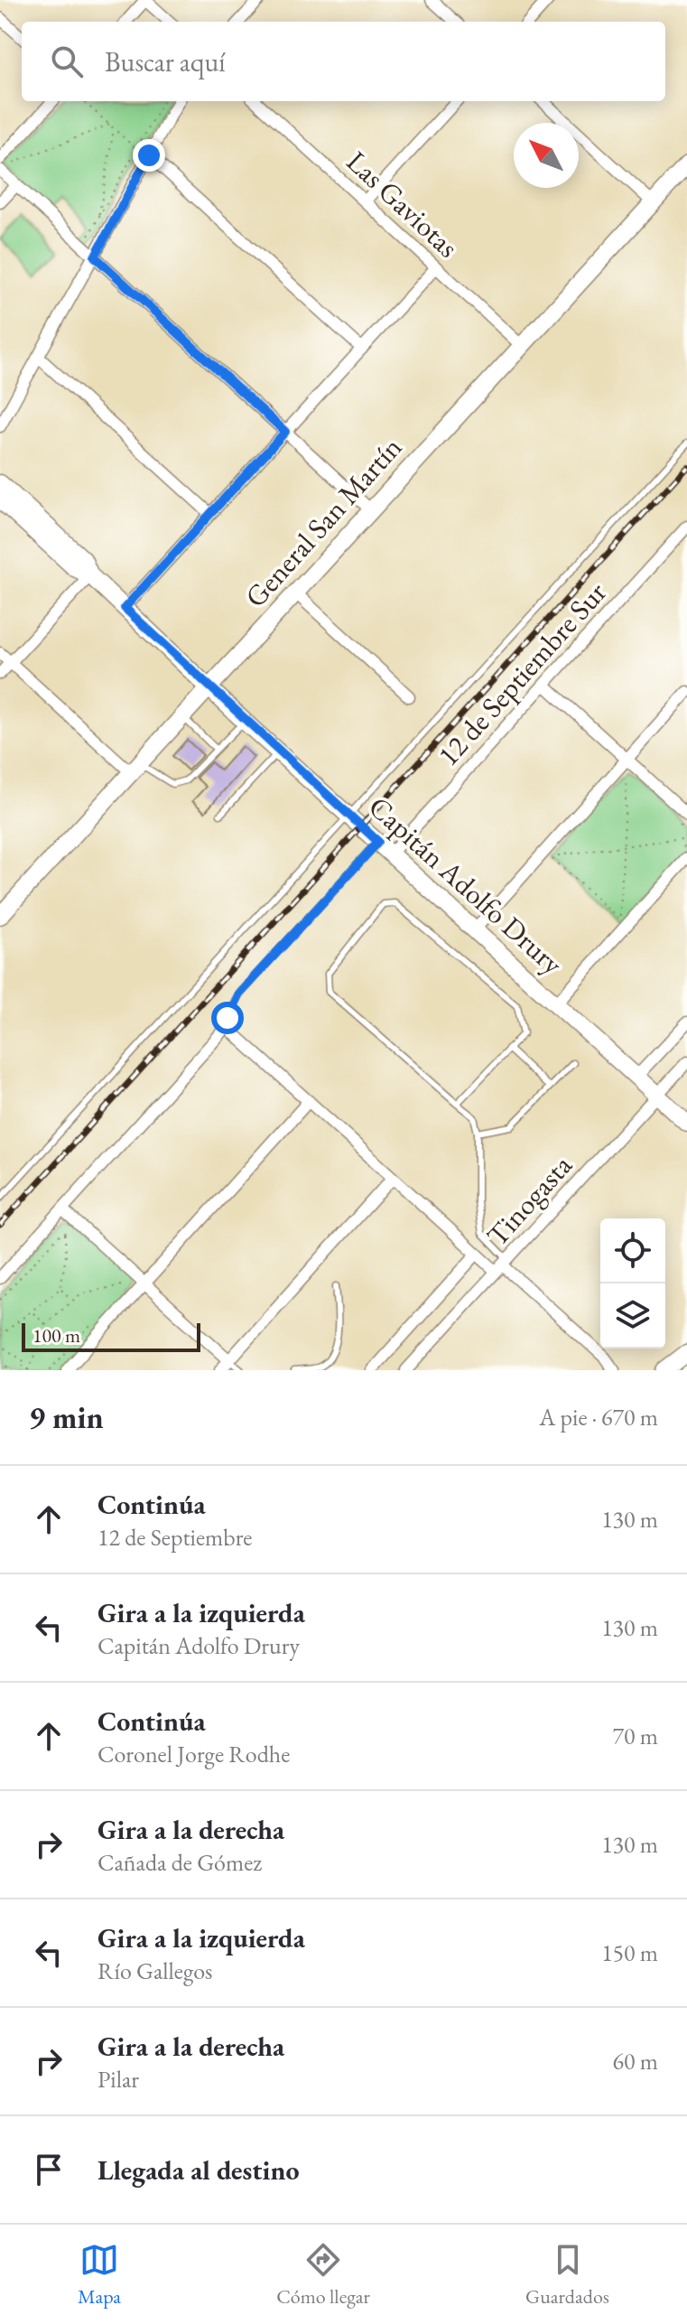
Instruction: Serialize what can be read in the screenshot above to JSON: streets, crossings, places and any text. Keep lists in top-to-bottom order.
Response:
{
  "streets": {
    "main road": ["General San Martín", "Capitán Adolfo Drury"],
    "street": ["Las Gaviotas", "12 de Septiembre Sur", "Tinogasta"]
  },
  "crossings": [
    ["Las Gaviotas", "General San Martín"],
    ["General San Martín", "Capitán Adolfo Drury"],
    ["12 de Septiembre Sur", "Capitán Adolfo Drury"],
    ["Capitán Adolfo Drury", "Tinogasta"]
  ],
  "scale_bar": "100 m",
  "north": "top left",
  "page": {
    "search": "Buscar aquí",
    "scale": "100 m",
    "heading": ["9 min", "A pie · 670 m"],
    "list": [
      ["Continúa", "12 de Septiembre", "130 m"],
      ["Gira a la izquierda", "Capitán Adolfo Drury", "130 m"],
      ["Continúa", "Coronel Jorge Rodhe", "70 m"],
      ["Gira a la derecha", "Cañada de Gómez", "130 m"],
      ["Gira a la izquierda", "Río Gallegos", "150 m"],
      ["Gira a la derecha", "Pilar", "60 m"],
      "Llegada al destino"
    ],
    "nav": ["Mapa", "Cómo llegar", "Guardados"]
  }
}
